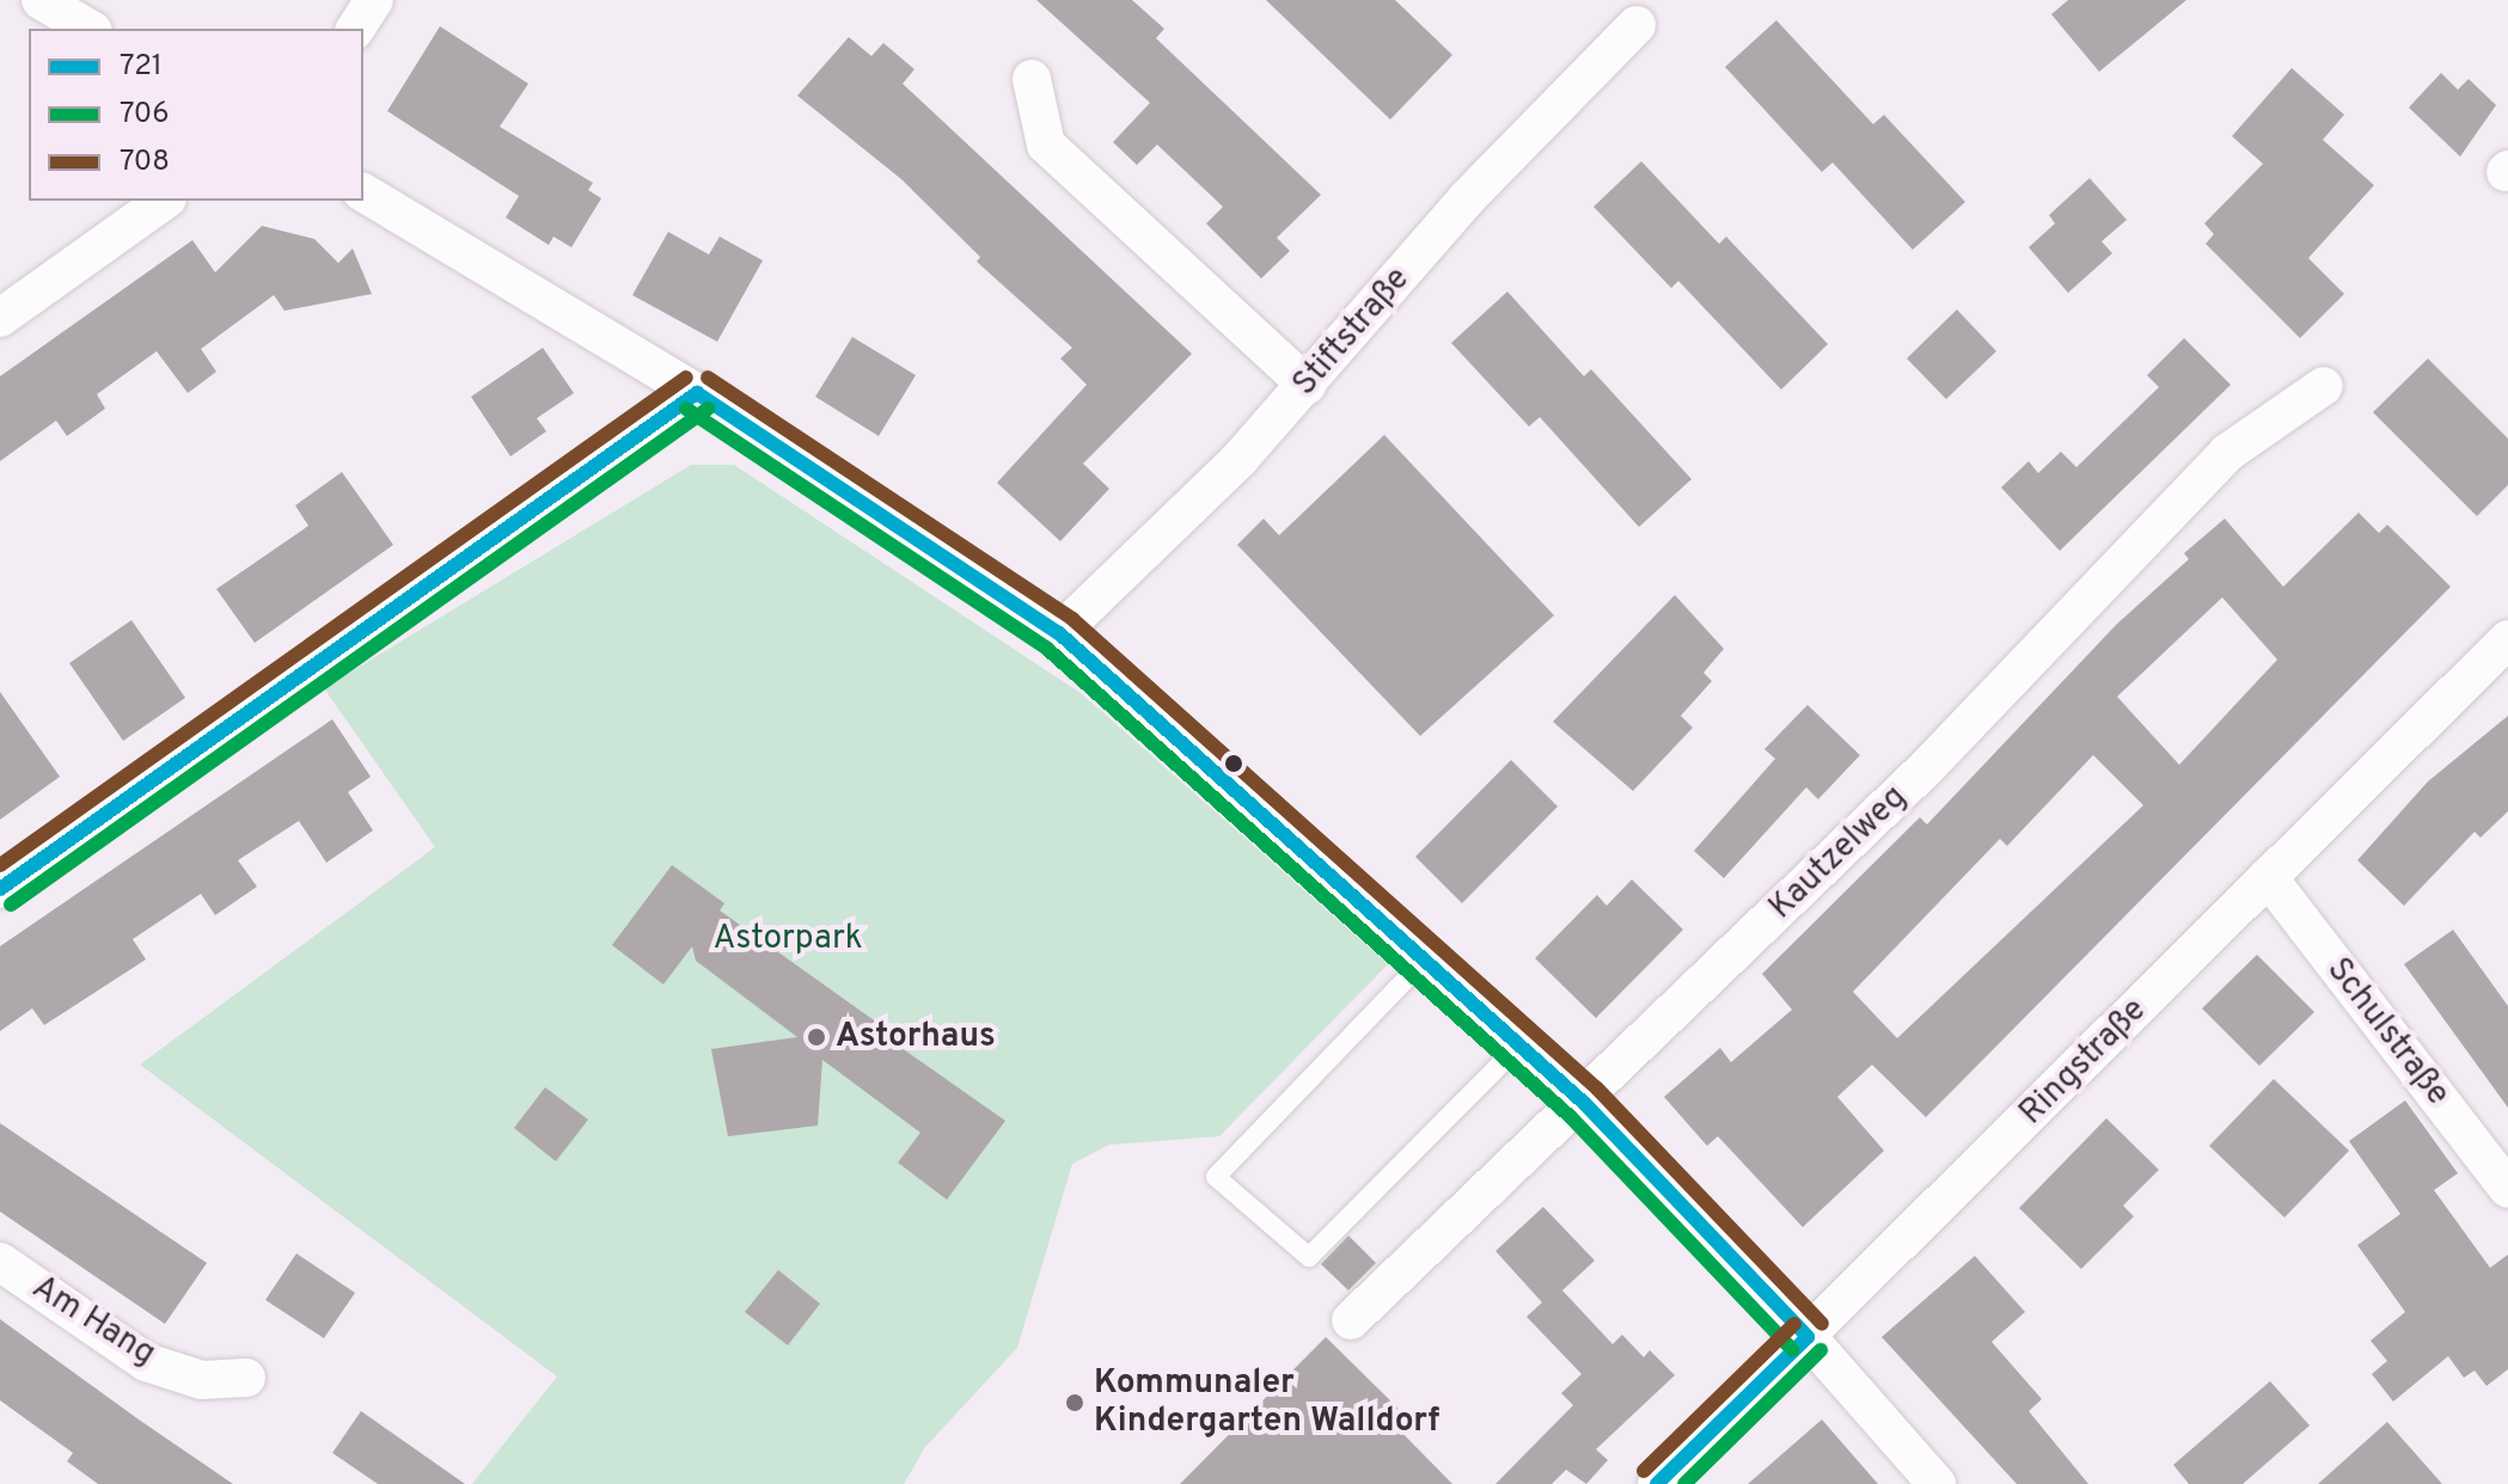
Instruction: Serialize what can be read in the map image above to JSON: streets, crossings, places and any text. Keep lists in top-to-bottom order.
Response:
{
  "streets": {
    "street": [
      "Stiftstraße",
      "Kautzelweg",
      "Schulstraße",
      "Ringstraße",
      "Am Hang"
    ]
  },
  "crossings": [
    ["Schulstraße", "Ringstraße"]
  ],
  "parks": ["Astorpark"],
  "places": ["Astorhaus", "Kommunaler Kindergarten Walldorf"],
  "lines": ["transit line 708", "transit line 721", "transit line 706"],
  "legend": ["721", "706", "708"]
}
